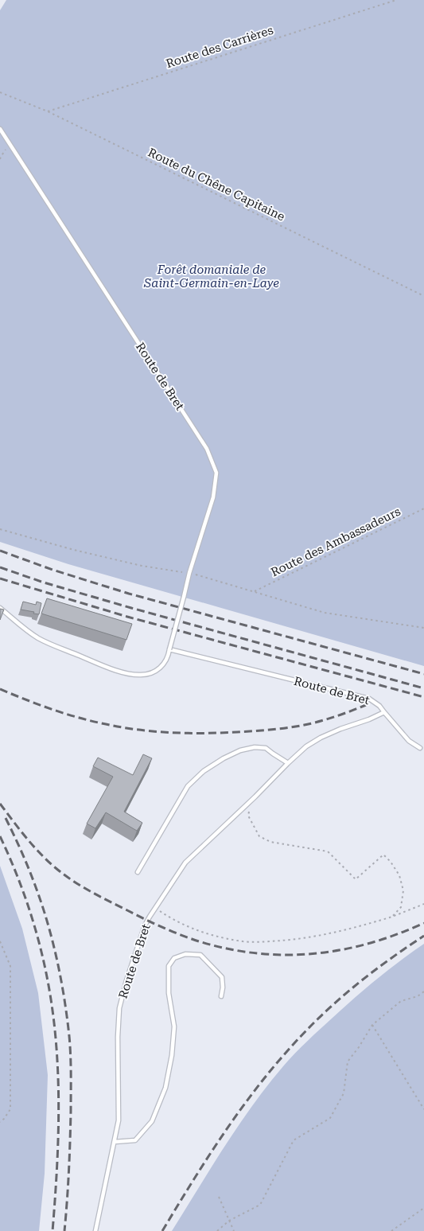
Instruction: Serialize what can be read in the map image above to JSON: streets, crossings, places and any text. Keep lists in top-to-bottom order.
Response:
{
  "streets": {
    "lane": ["Route de Bret"],
    "path": ["Route des Carrières", "Route du Chêne Capitaine", "Route des Ambassadeurs"]
  },
  "crossings": [
    ["Route des Carrières", "Route du Chêne Capitaine"]
  ],
  "parks": ["Forêt domaniale de Saint-Germain-en-Laye"]
}
